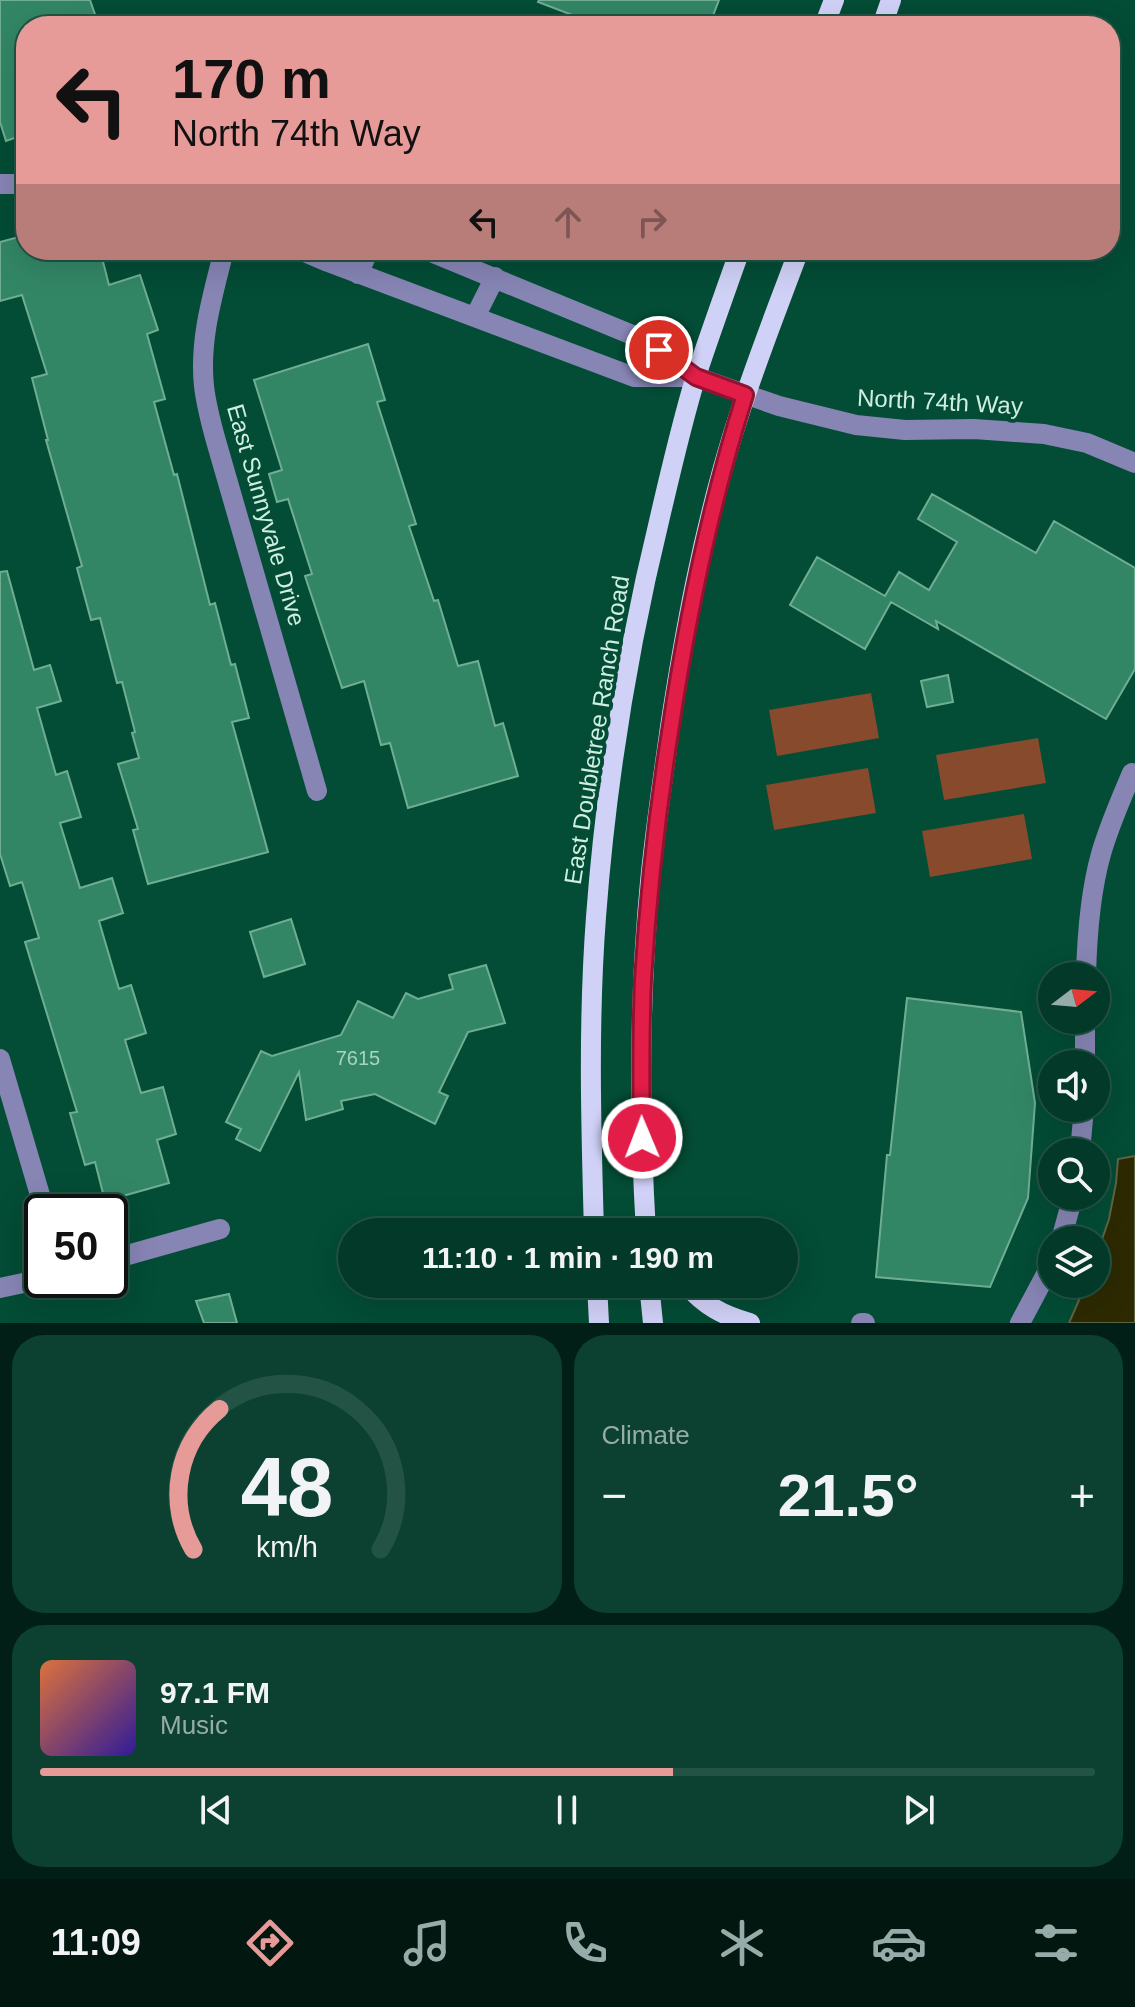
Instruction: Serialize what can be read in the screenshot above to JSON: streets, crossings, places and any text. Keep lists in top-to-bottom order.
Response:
{
  "streets": {
    "main road": ["East Doubletree Ranch Road"],
    "street": ["North 74th Way", "East Sunnyvale Drive"]
  },
  "crossings": [
    ["North 74th Way", "East Doubletree Ranch Road"]
  ],
  "house_numbers": ["7615"],
  "north": "right",
  "page": {
    "turn": ["170 m", "North 74th Way"],
    "limit": "50",
    "trip": "11:10 · 1 min · 190 m",
    "tile": "Climate",
    "heat": ["−", "21.5°", "+"],
    "song": ["97.1 FM", "Music"],
    "tabs": "11:09",
    "gauge": ["48", "km/h"]
  }
}
